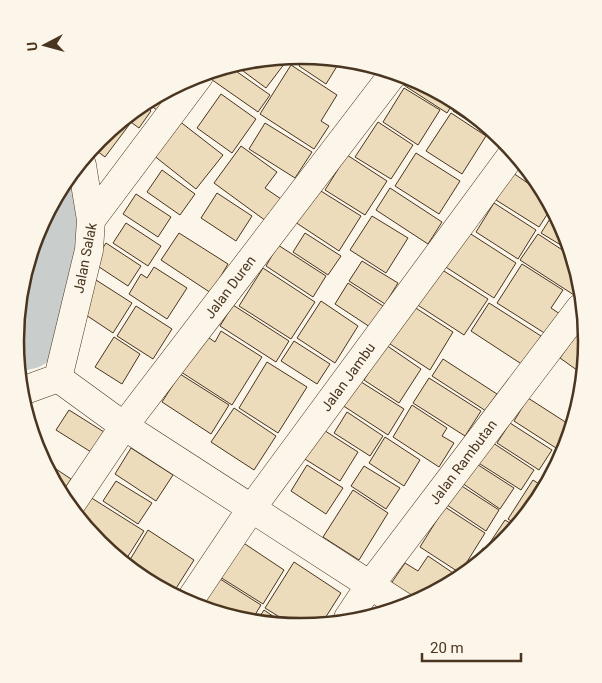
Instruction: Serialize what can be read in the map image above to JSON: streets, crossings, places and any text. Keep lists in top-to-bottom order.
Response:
{
  "streets": {
    "street": [
      "Jalan Salak",
      "Jalan Duren",
      "Jalan Jambu",
      "Jalan Rambutan"
    ]
  },
  "scale_bar": "20 m",
  "north": "left"
}
